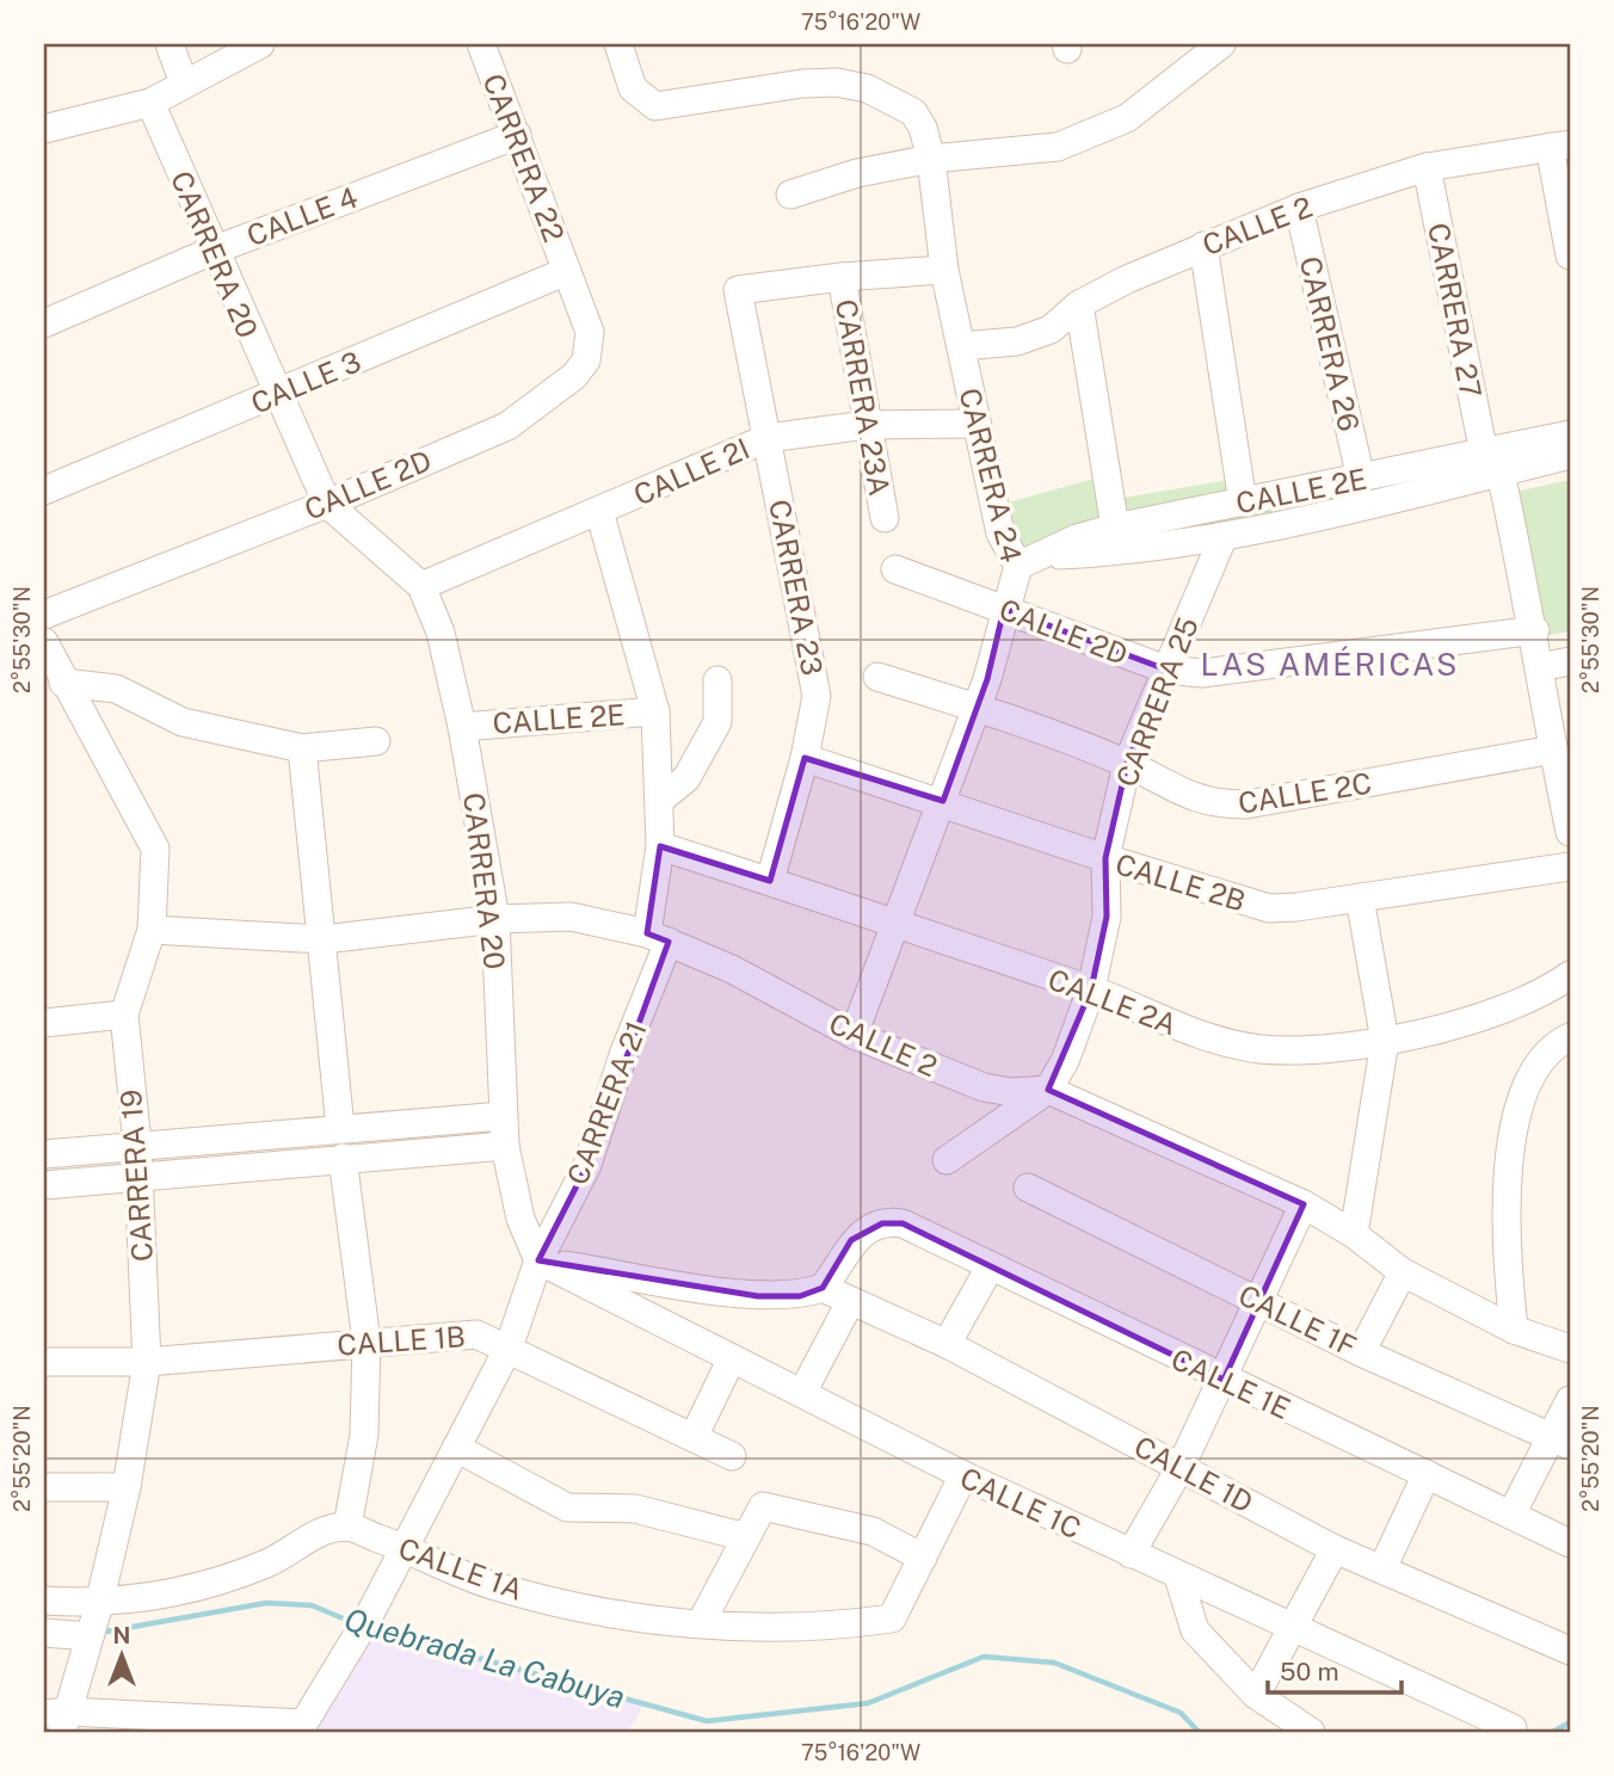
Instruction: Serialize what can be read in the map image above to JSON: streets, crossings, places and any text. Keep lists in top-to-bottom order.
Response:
{
  "streets": {
    "street": [
      "CARRERA 22",
      "CALLE 4",
      "CALLE 2",
      "CARRERA 20",
      "CARRERA 27",
      "CARRERA 26",
      "CALLE 3",
      "CARRERA 23A",
      "CALLE 2I",
      "CARRERA 24",
      "CALLE 2D",
      "CALLE 2E",
      "CARRERA 23",
      "CARRERA 25",
      "CALLE 2C",
      "CALLE 2B",
      "CALLE 2A",
      "CARRERA 21",
      "CARRERA 19",
      "CALLE 1F",
      "CALLE 1B",
      "CALLE 1E",
      "CALLE 1D",
      "CALLE 1C",
      "CALLE 1A"
    ]
  },
  "crossings": [
    ["CARRERA 22", "CALLE 4"],
    ["CARRERA 22", "CALLE 3"],
    ["CARRERA 22", "CALLE 2D"],
    ["CALLE 4", "CARRERA 20"],
    ["CALLE 2", "CARRERA 20"],
    ["CALLE 2", "CARRERA 27"],
    ["CALLE 2", "CARRERA 26"],
    ["CALLE 2", "CARRERA 24"],
    ["CALLE 2", "CARRERA 25"],
    ["CALLE 2", "CARRERA 21"],
    ["CALLE 2", "CARRERA 19"],
    ["CARRERA 20", "CALLE 3"],
    ["CARRERA 20", "CALLE 2I"],
    ["CARRERA 20", "CALLE 2D"],
    ["CARRERA 20", "CALLE 2E"],
    ["CARRERA 20", "CARRERA 21"],
    ["CARRERA 20", "CALLE 1C"],
    ["CARRERA 27", "CALLE 2D"],
    ["CARRERA 27", "CALLE 2E"],
    ["CARRERA 27", "CALLE 2C"],
    ["CARRERA 26", "CALLE 2E"],
    ["CALLE 3", "CALLE 2D"],
    ["CARRERA 23A", "CALLE 2I"],
    ["CARRERA 23A", "CARRERA 23"],
    ["CALLE 2I", "CARRERA 24"],
    ["CALLE 2I", "CARRERA 23"],
    ["CALLE 2I", "CARRERA 21"],
    ["CARRERA 24", "CALLE 2D"],
    ["CARRERA 24", "CALLE 2E"],
    ["CARRERA 24", "CALLE 2C"],
    ["CARRERA 24", "CALLE 2B"],
    ["CARRERA 24", "CALLE 2A"],
    ["CALLE 2D", "CARRERA 25"],
    ["CALLE 2E", "CARRERA 25"],
    ["CALLE 2E", "CARRERA 21"],
    ["CARRERA 23", "CALLE 2B"],
    ["CARRERA 23", "CALLE 2A"],
    ["CARRERA 25", "CALLE 2C"],
    ["CARRERA 25", "CALLE 2B"],
    ["CARRERA 25", "CALLE 2A"],
    ["CALLE 2A", "CARRERA 21"],
    ["CARRERA 21", "CALLE 1C"],
    ["CARRERA 19", "CALLE 1B"],
    ["CALLE 1E", "CALLE 1D"]
  ],
  "districts": ["LAS AMÉRICAS"],
  "water": ["Quebrada La Cabuya"],
  "scale_bar": "50 m",
  "north": "top",
  "coordinates": ["75°16'20\"W", "2°55'30\"N", "2°55'20\"N"]
}
